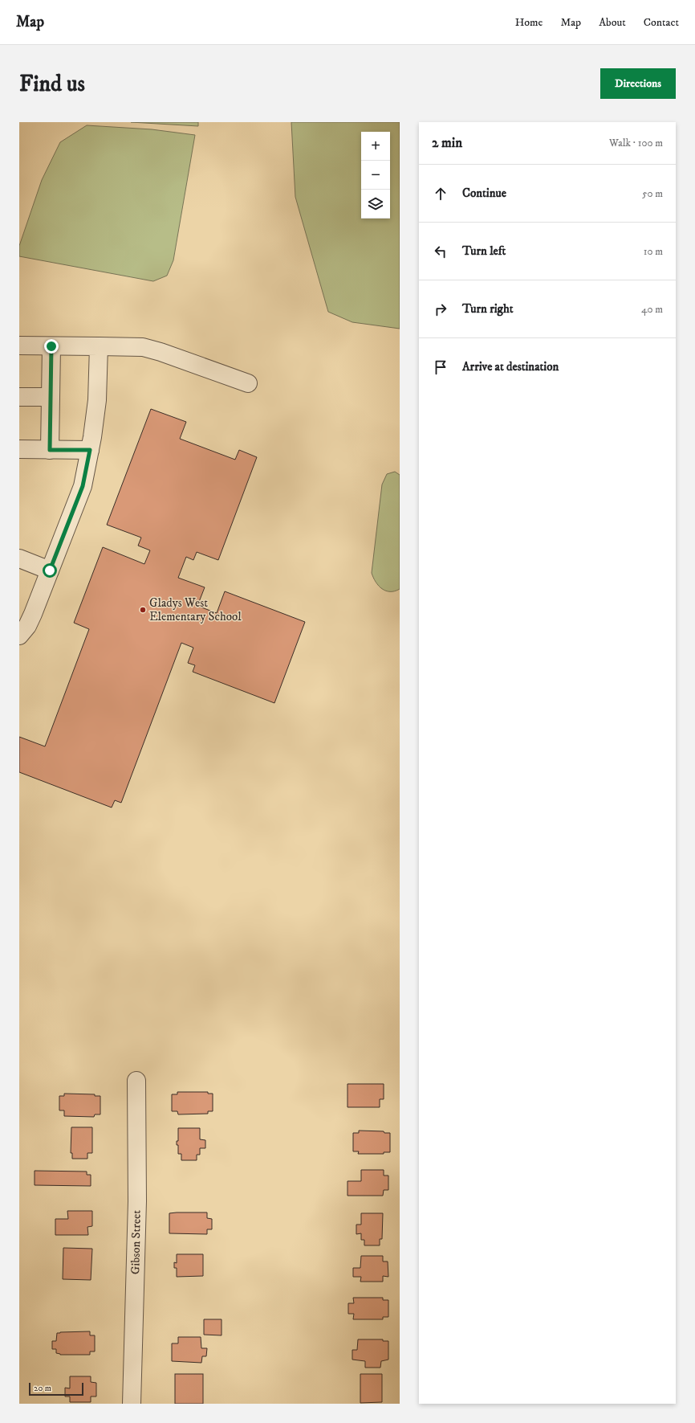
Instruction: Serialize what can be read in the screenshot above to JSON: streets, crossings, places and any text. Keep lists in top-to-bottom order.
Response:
{
  "streets": {
    "street": ["Gibson Street"]
  },
  "places": ["Gladys West Elementary School"],
  "scale_bar": "20 m",
  "page": {
    "header": "Map",
    "nav": [
      "Home",
      "Map",
      "About",
      "Contact"
    ],
    "buttons": "Directions",
    "title": "Find us",
    "heading": ["2 min", "Walk · 100 m"],
    "map_buttons": ["+", "−"],
    "list": [
      ["Continue", "50 m"],
      ["Turn left", "10 m"],
      ["Turn right", "40 m"],
      "Arrive at destination"
    ],
    "scale": "20 m"
  }
}
